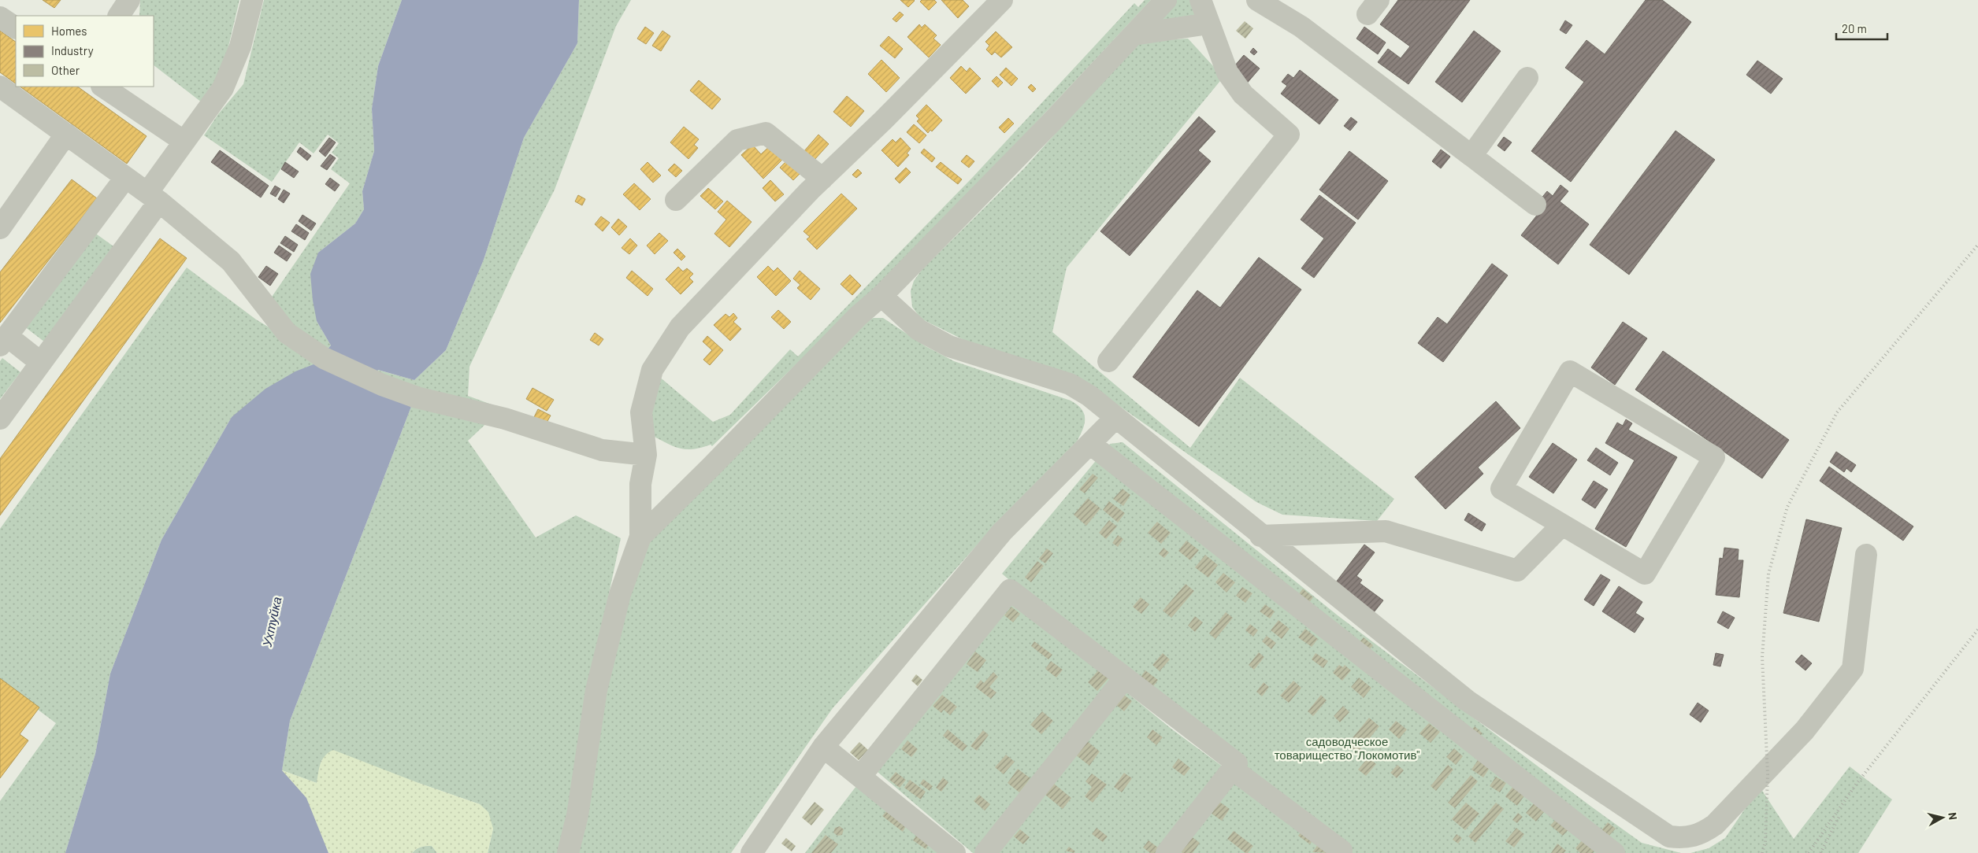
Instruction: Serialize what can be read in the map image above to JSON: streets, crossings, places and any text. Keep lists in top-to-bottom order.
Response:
{
  "water": ["Ухтуйка"],
  "parks": ["садоводческое товарищество \"Локомотив\""],
  "legend": ["Homes", "Industry", "Other"],
  "scale_bar": "20 m",
  "north": "right"
}
